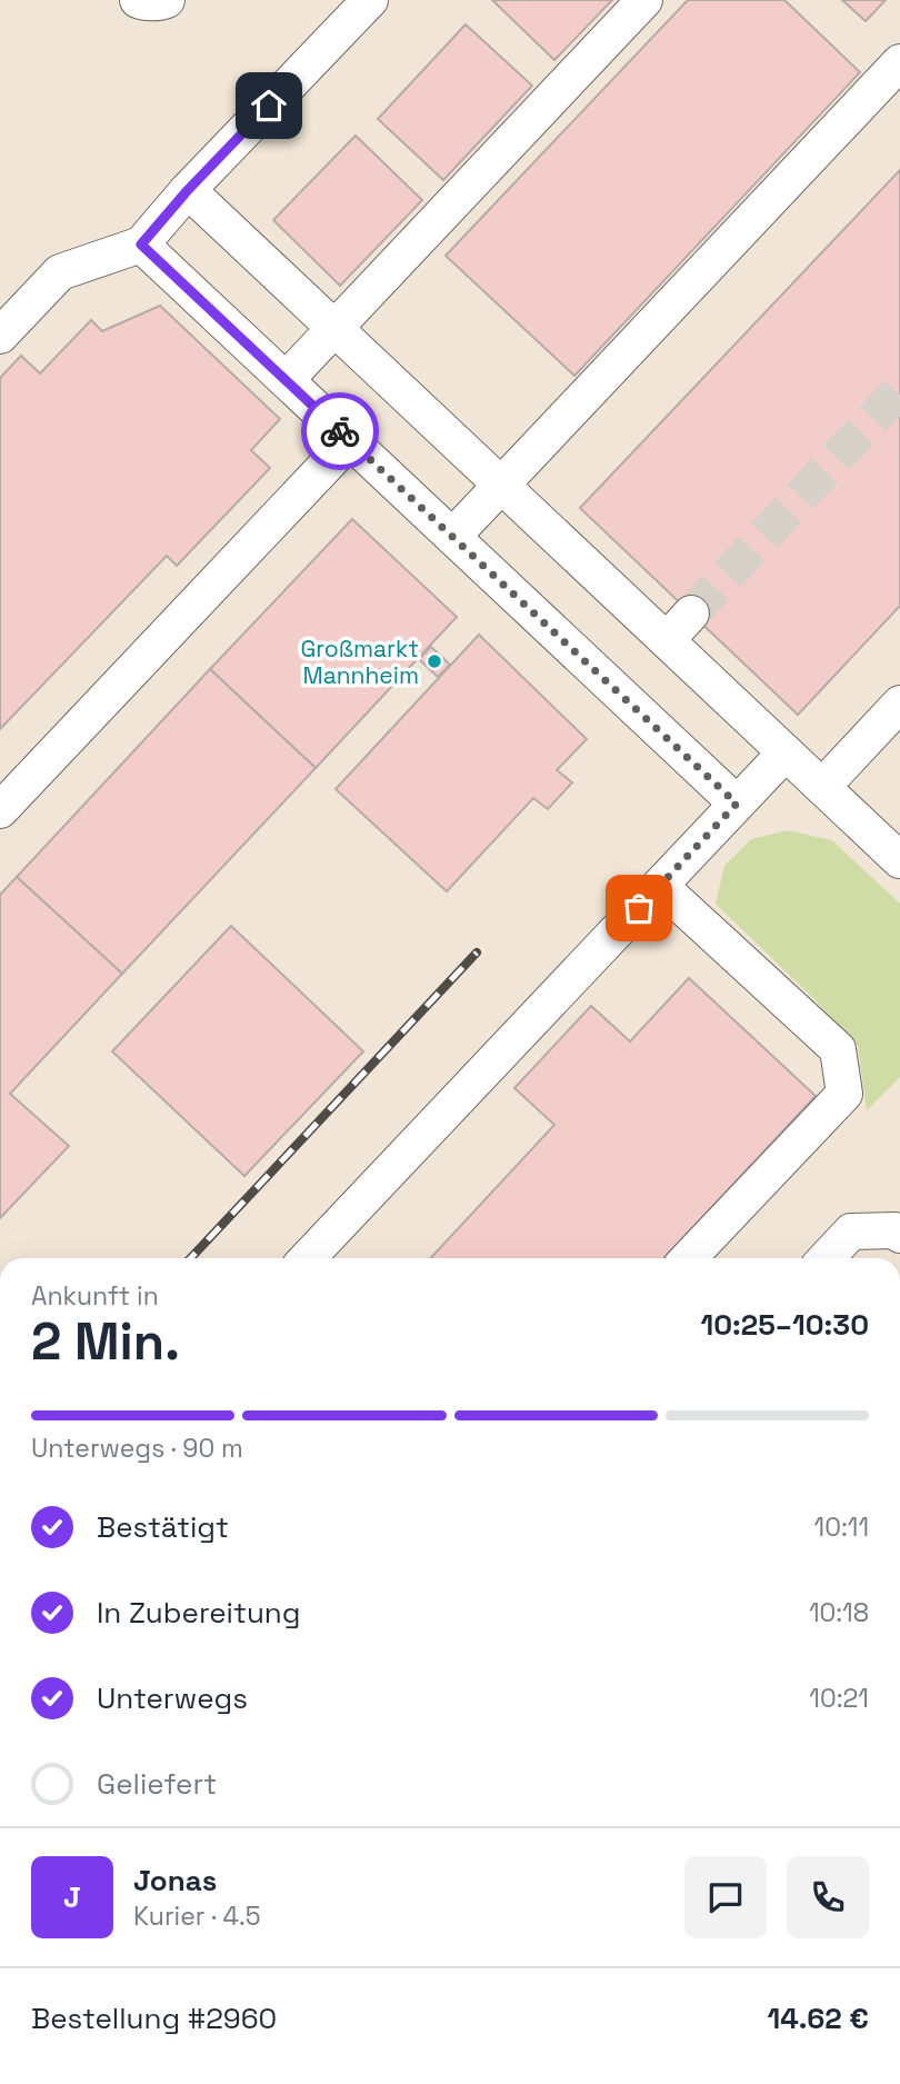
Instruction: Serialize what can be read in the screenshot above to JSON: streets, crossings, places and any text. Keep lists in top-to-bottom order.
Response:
{
  "places": ["Großmarkt Mannheim"],
  "page": {
    "heading": ["2 Min.", "Ankunft in", "10:25–10:30"],
    "panel": [
      "Jonas",
      "Kurier · 4.5",
      "Bestellung #2960",
      "14.62 €"
    ],
    "bar": "Unterwegs · 90 m",
    "list": [
      ["Bestätigt", "10:11"],
      ["In Zubereitung", "10:18"],
      ["Unterwegs", "10:21"],
      "Geliefert"
    ],
    "round": "J"
  }
}
